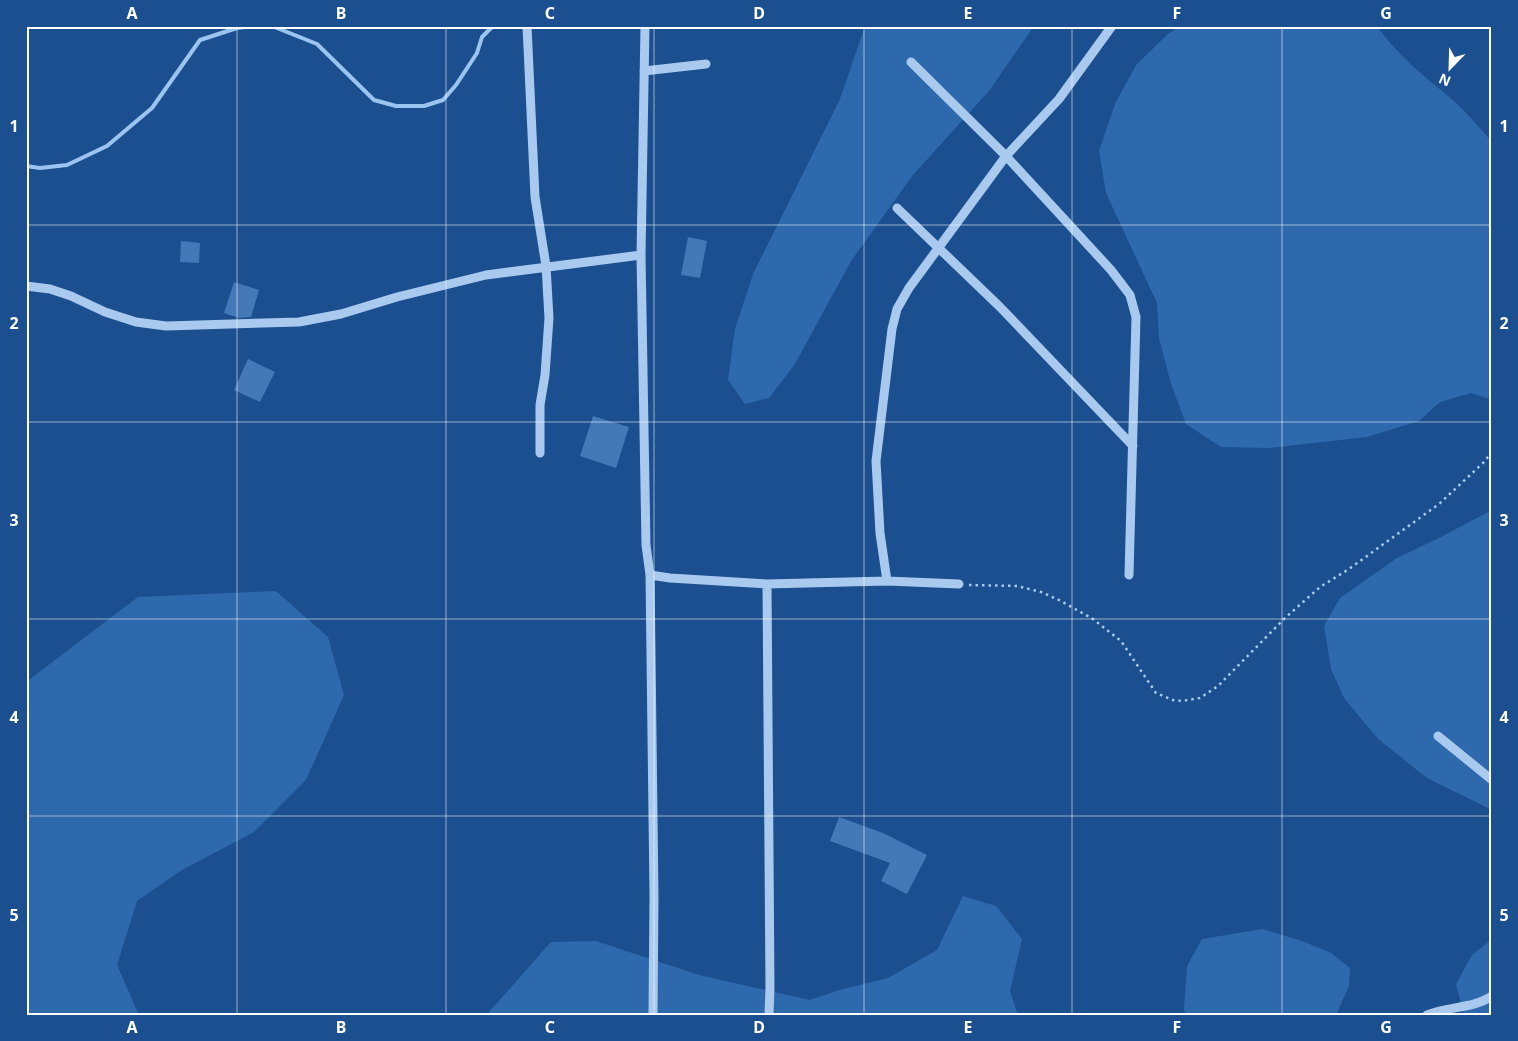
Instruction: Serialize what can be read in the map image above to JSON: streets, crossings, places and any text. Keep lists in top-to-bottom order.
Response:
{
  "north": "bottom left",
  "grid": {
    "columns": [
      "A",
      "B",
      "C",
      "D",
      "E",
      "F",
      "G"
    ],
    "rows": [
      "1",
      "2",
      "3",
      "4",
      "5"
    ]
  }
}
